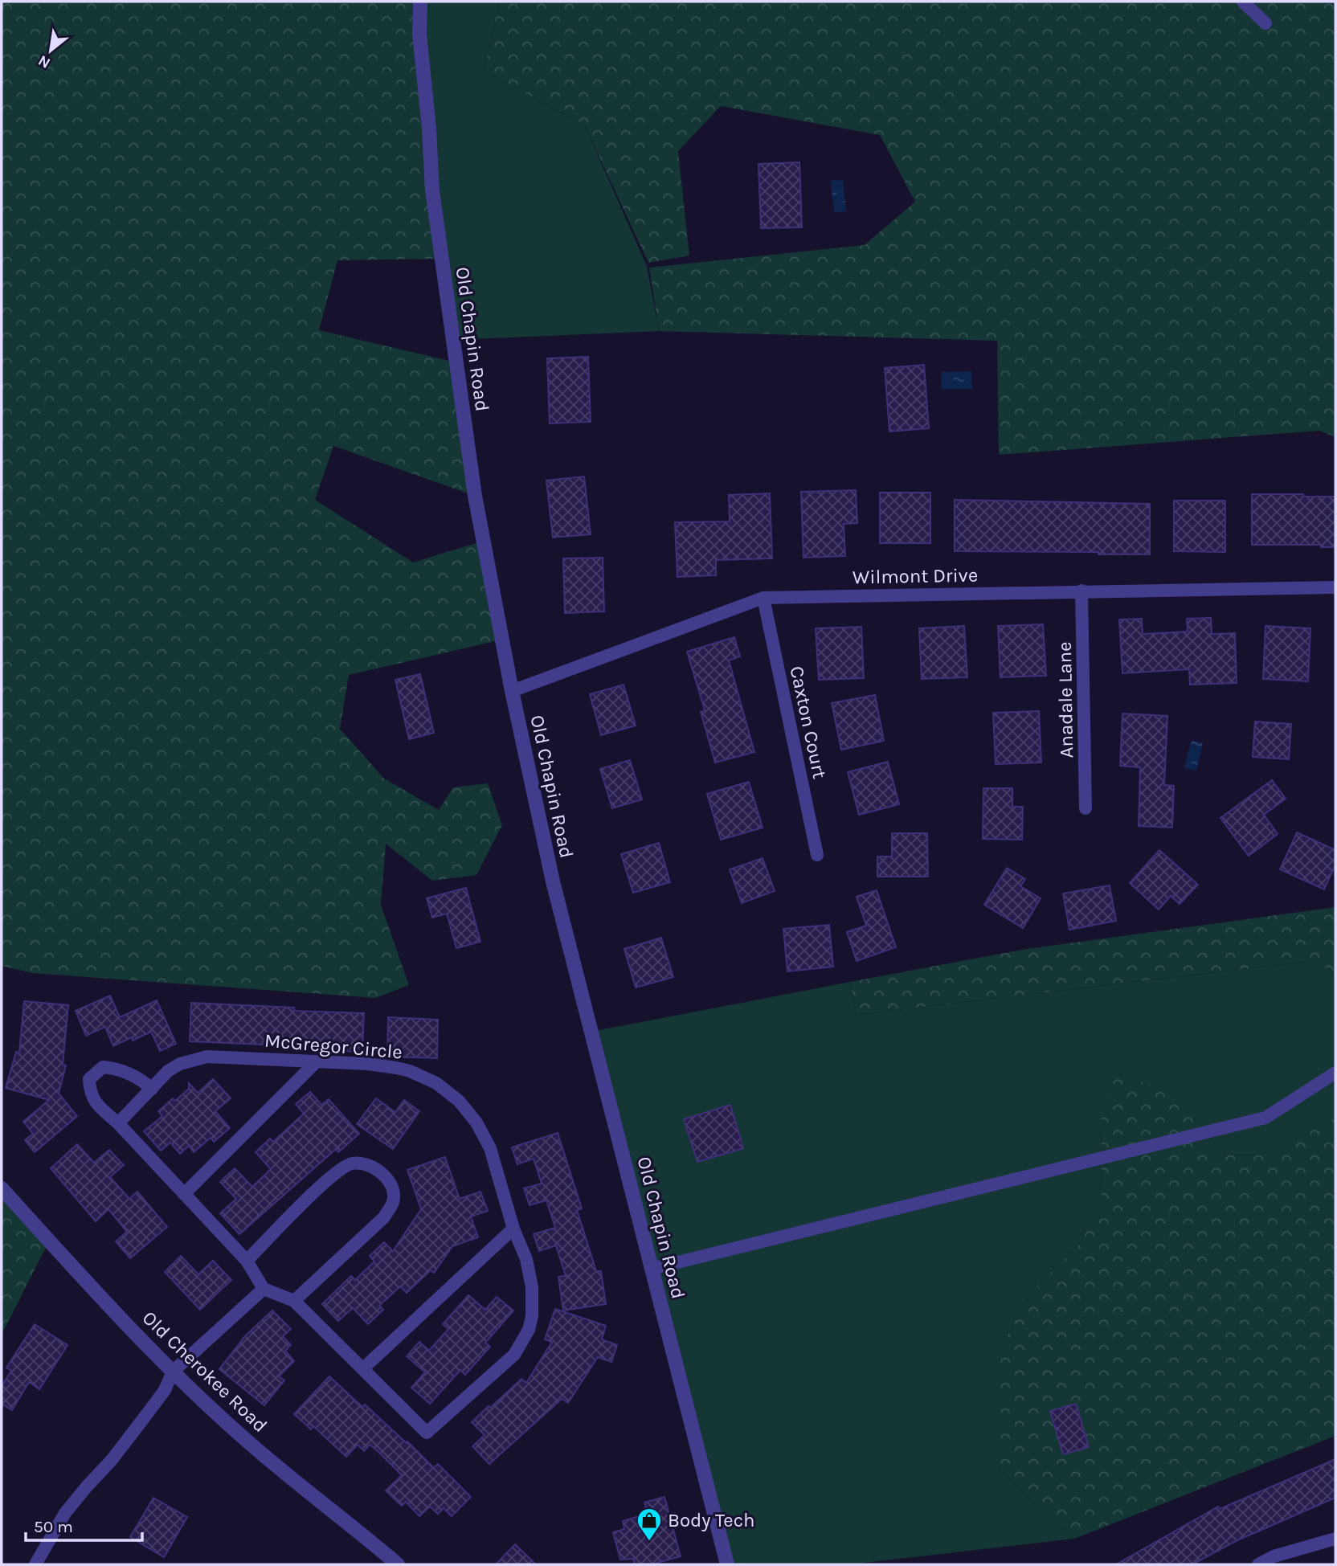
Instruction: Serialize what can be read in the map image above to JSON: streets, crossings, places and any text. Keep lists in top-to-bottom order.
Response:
{
  "streets": {
    "street": [
      "Old Chapin Road",
      "Wilmont Drive",
      "Anadale Lane",
      "Caxton Court",
      "McGregor Circle",
      "Old Cherokee Road"
    ]
  },
  "crossings": [
    ["Old Chapin Road", "Wilmont Drive"],
    ["Wilmont Drive", "Anadale Lane"],
    ["Wilmont Drive", "Caxton Court"]
  ],
  "places": {
    "shop": ["Body Tech"]
  },
  "scale_bar": "50 m",
  "north": "bottom left"
}
